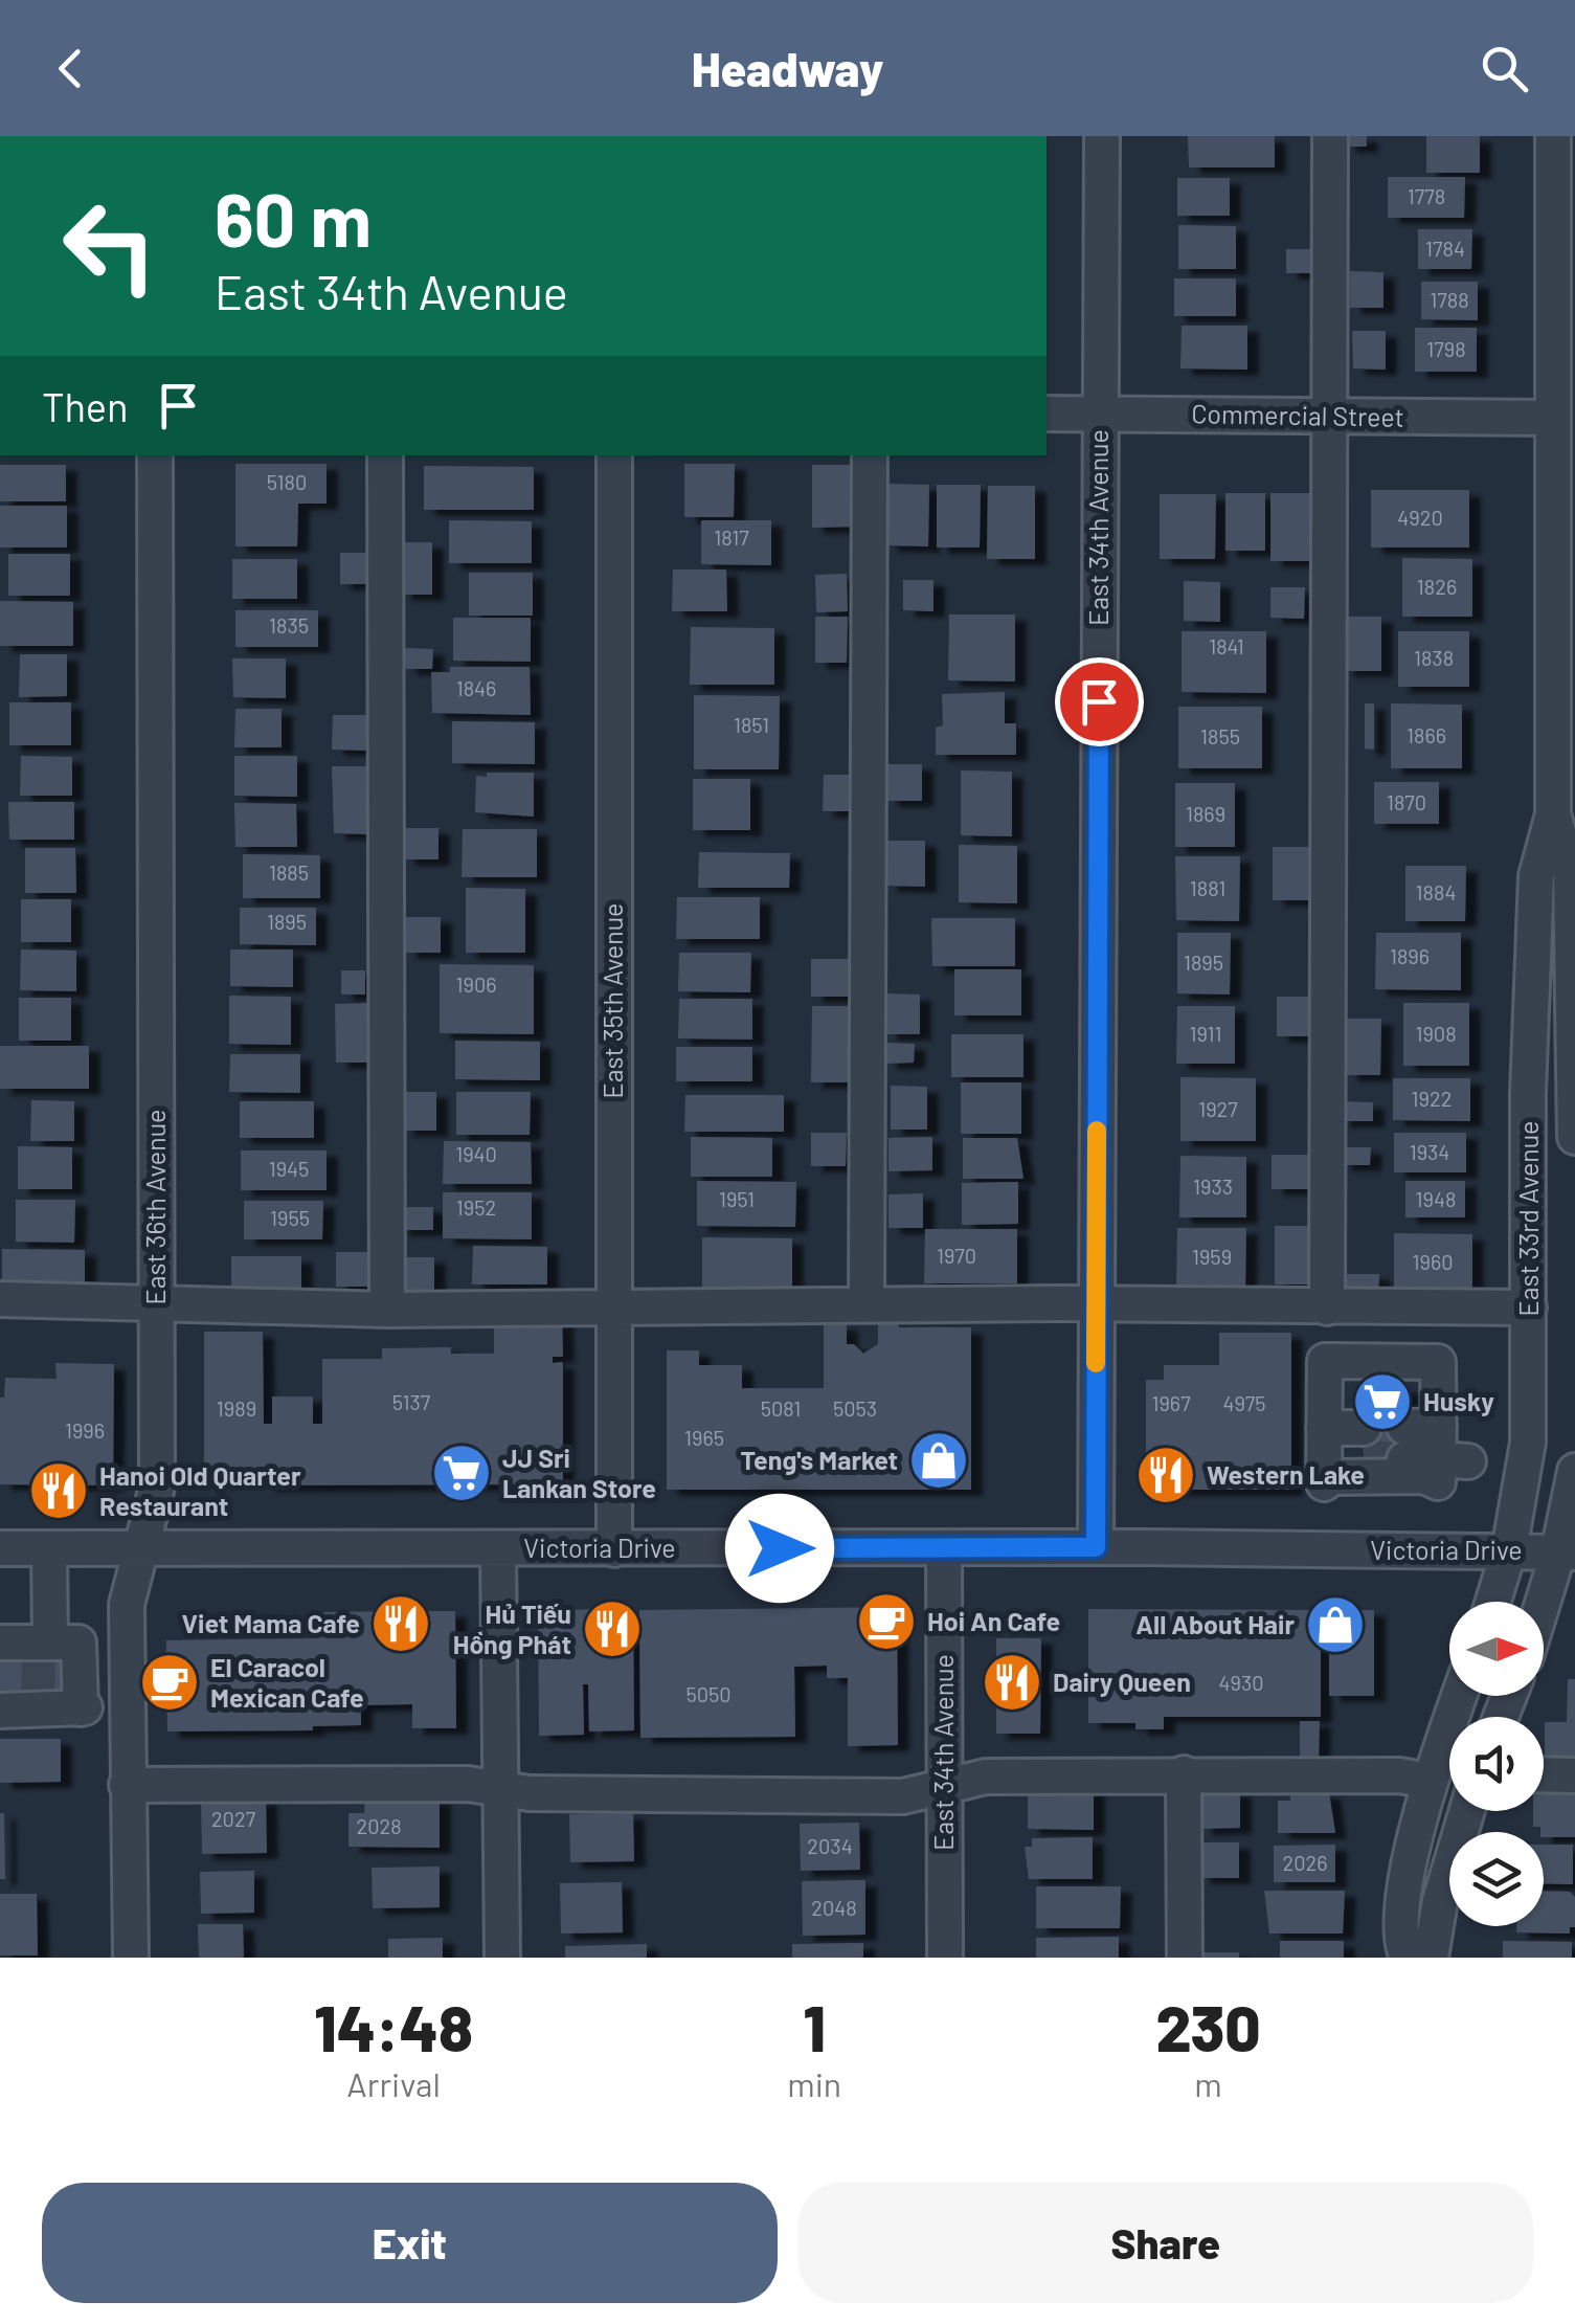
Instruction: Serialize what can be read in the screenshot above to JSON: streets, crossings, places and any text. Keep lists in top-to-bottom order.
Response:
{
  "streets": {
    "street": [
      "Commercial Street",
      "East 34th Avenue",
      "East 35th Avenue",
      "East 36th Avenue",
      "East 33rd Avenue",
      "Victoria Drive"
    ]
  },
  "crossings": [
    ["Commercial Street", "East 34th Avenue"],
    ["Commercial Street", "East 33rd Avenue"],
    ["East 34th Avenue", "Victoria Drive"],
    ["East 35th Avenue", "Victoria Drive"],
    ["East 36th Avenue", "Victoria Drive"],
    ["East 33rd Avenue", "Victoria Drive"]
  ],
  "places": {
    "supermarket": ["Husky", "JJ Sri Lankan Store"],
    "shop": ["Teng's Market", "All About Hair"],
    "restaurant": [
      "Western Lake",
      "Hanoi Old Quarter Restaurant",
      "Viet Mama Cafe",
      "Hủ Tiếu Hồng Phát",
      "Dairy Queen"
    ],
    "cafe": ["Hoi An Cafe", "El Caracol Mexican Cafe"]
  },
  "house_numbers": [
    "1778",
    "1784",
    "1788",
    "1798",
    "5180",
    "4920",
    "1817",
    "1826",
    "1835",
    "1841",
    "1838",
    "1846",
    "1851",
    "1866",
    "1855",
    "1870",
    "1869",
    "1885",
    "1881",
    "1884",
    "1895",
    "1896",
    "1895",
    "1906",
    "1911",
    "1908",
    "1922",
    "1927",
    "1934",
    "1940",
    "1945",
    "1933",
    "1951",
    "1948",
    "1952",
    "1955",
    "1970",
    "1959",
    "1960",
    "5137",
    "1967",
    "4975",
    "1989",
    "5081",
    "5053",
    "1996",
    "1965",
    "4930",
    "5050",
    "2027",
    "2028",
    "2034",
    "2026",
    "2048"
  ],
  "north": "right",
  "page": {
    "header": "Headway",
    "turn": ["60 m", "East 34th Avenue"],
    "then": "Then",
    "eta": [
      "14:48",
      "Arrival",
      "1",
      "min",
      "230",
      "m"
    ],
    "buttons": ["Exit", "Share"]
  }
}
